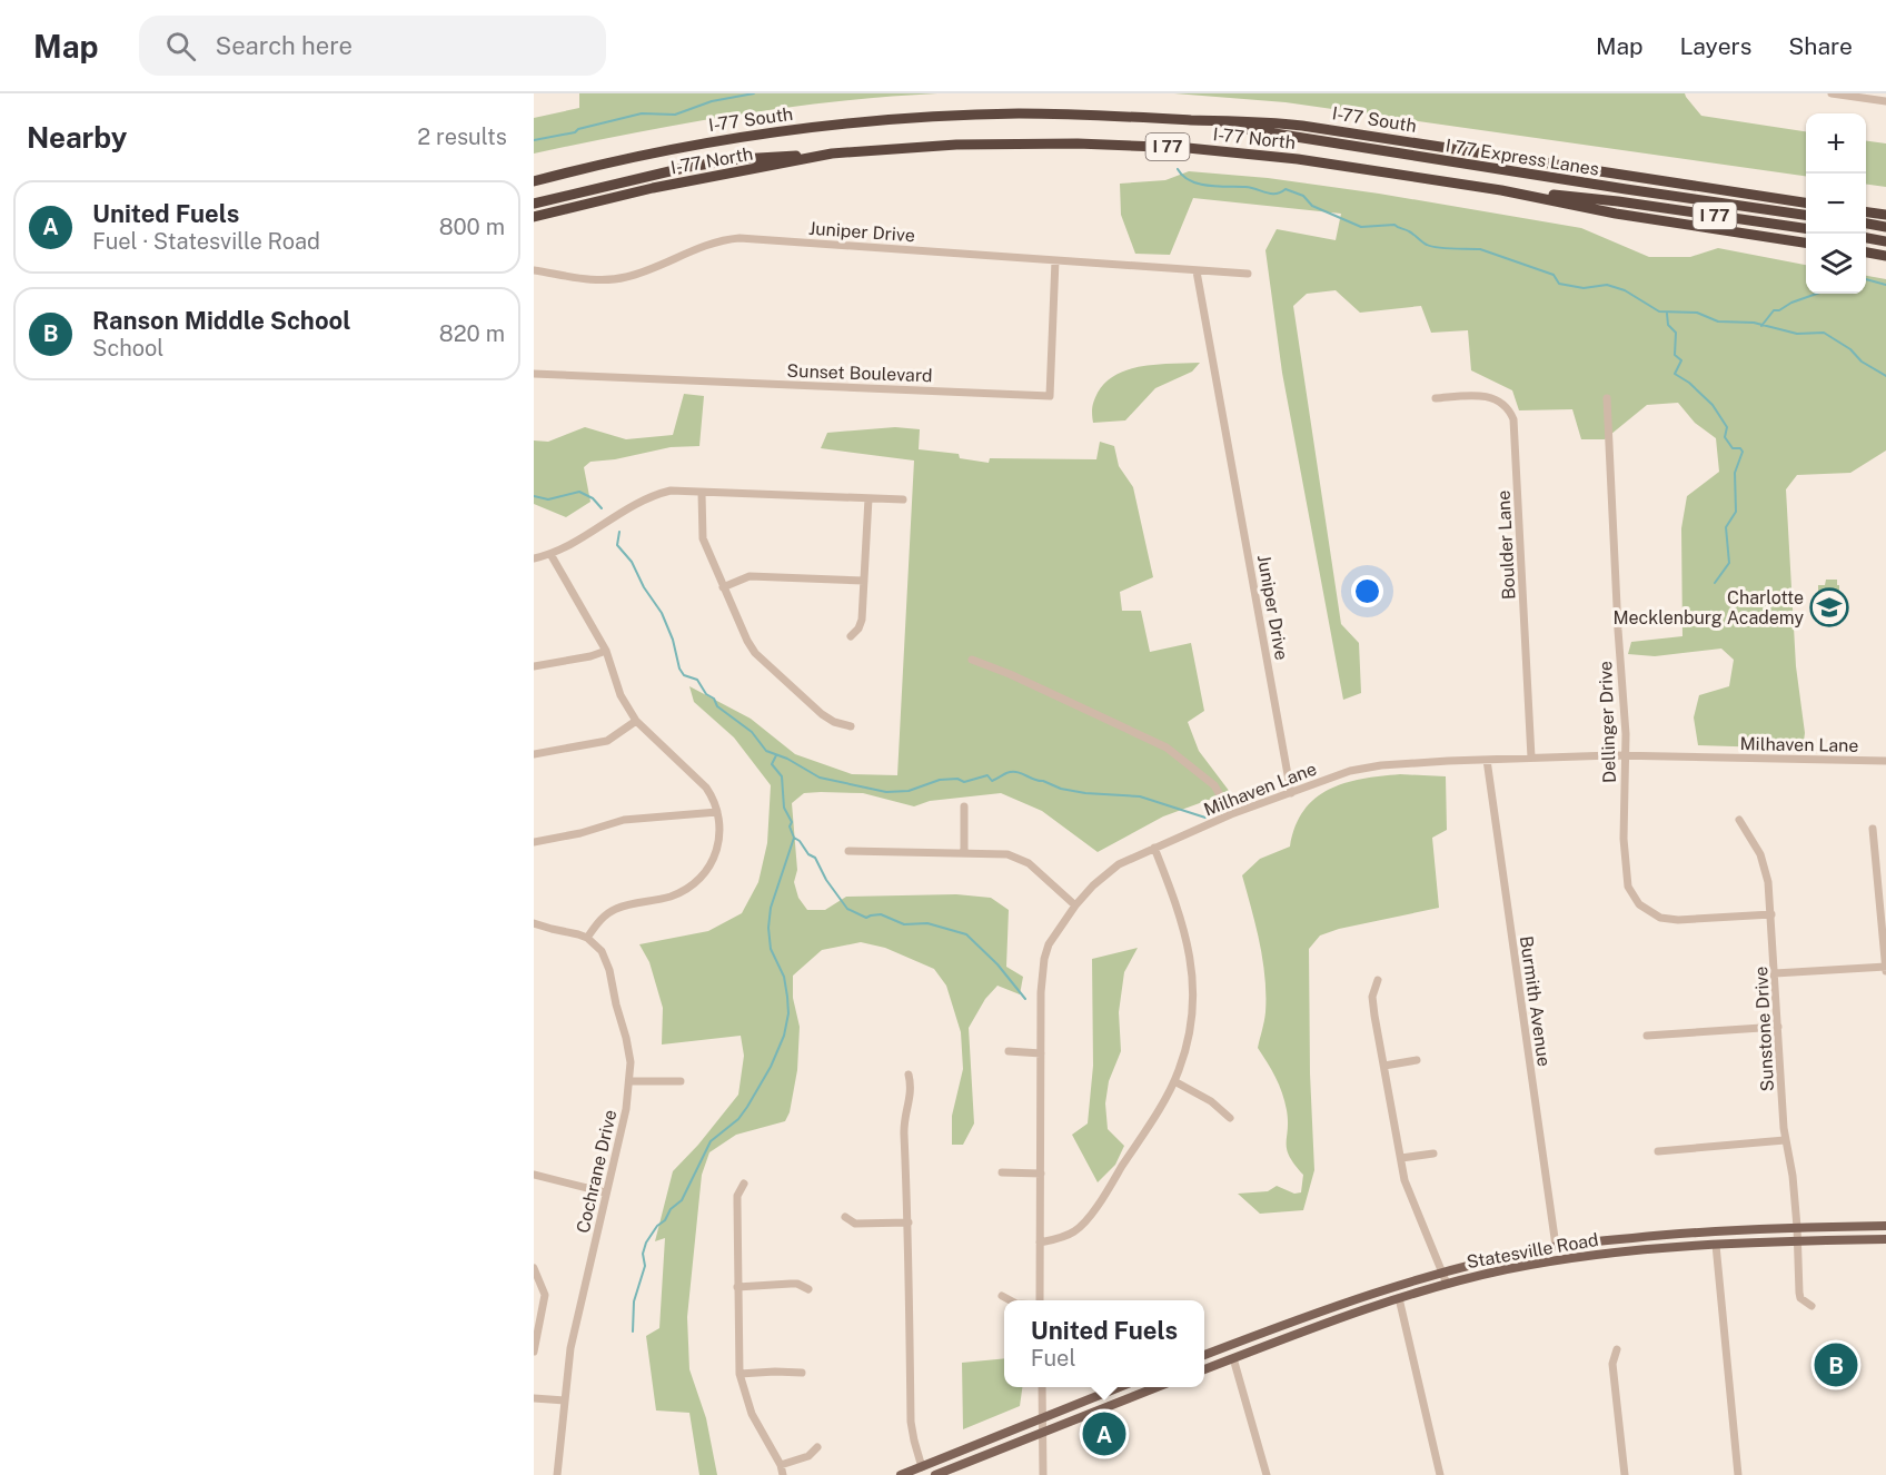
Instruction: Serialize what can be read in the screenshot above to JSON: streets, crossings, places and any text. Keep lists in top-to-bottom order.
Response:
{
  "streets": {
    "highway": [
      "I-77 South",
      "I-77 North",
      "I 77",
      "I 77 Express Lanes"
    ],
    "main road": ["Statesville Road"],
    "street": [
      "Juniper Drive",
      "Sunset Boulevard",
      "Boulder Lane",
      "Dellinger Drive",
      "Milhaven Lane",
      "Burmith Avenue",
      "Sunstone Drive",
      "Cochrane Drive"
    ]
  },
  "crossings": [
    ["I-77 South", "I 77 Express Lanes"],
    ["I-77 North", "I 77"],
    ["I-77 North", "I 77 Express Lanes"],
    ["Juniper Drive", "Sunset Boulevard"],
    ["Juniper Drive", "Milhaven Lane"],
    ["Boulder Lane", "Milhaven Lane"],
    ["Dellinger Drive", "Milhaven Lane"],
    ["Dellinger Drive", "Sunstone Drive"],
    ["Milhaven Lane", "Burmith Avenue"],
    ["Burmith Avenue", "Statesville Road"],
    ["Sunstone Drive", "Statesville Road"]
  ],
  "places": {
    "school or university": ["Charlotte Mecklenburg Academy"]
  },
  "page": {
    "header": "Map",
    "search": "Search here",
    "nav": ["Map", "Layers", "Share"],
    "heading": ["Nearby", "2 results"],
    "map_buttons": ["+", "−"],
    "list": [
      {
        "mark": "A",
        "name": "United Fuels",
        "note": "Fuel · Statesville Road",
        "value": "800 m"
      },
      {
        "mark": "B",
        "name": "Ranson Middle School",
        "note": "School",
        "value": "820 m"
      }
    ],
    "popup": ["United Fuels", "Fuel"],
    "pins": ["B", "A"]
  }
}
